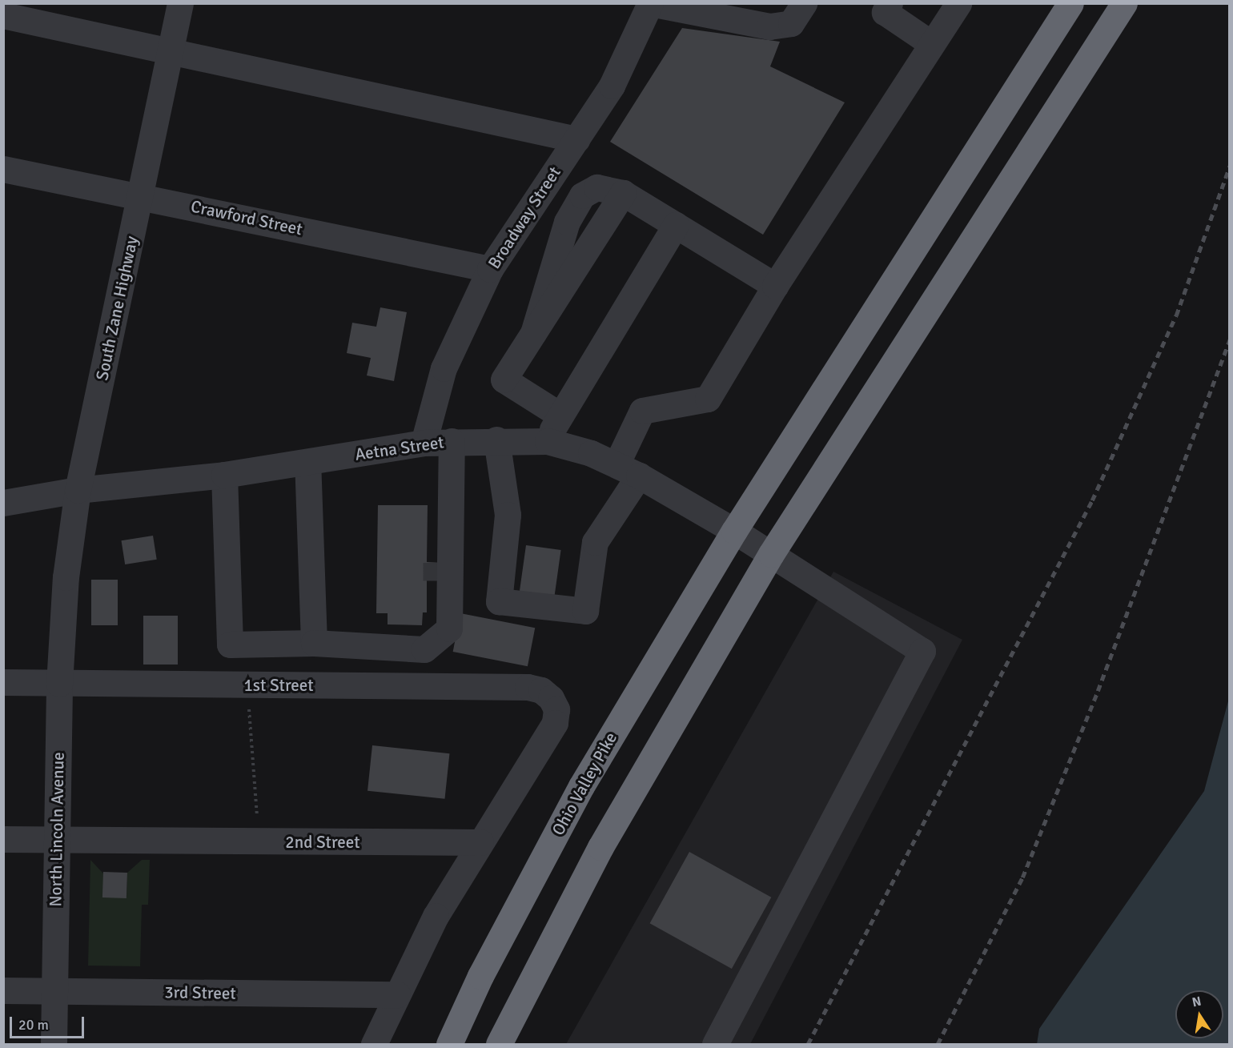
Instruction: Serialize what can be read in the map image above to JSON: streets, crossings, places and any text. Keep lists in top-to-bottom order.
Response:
{
  "streets": {
    "highway": ["Ohio Valley Pike"],
    "street": [
      "Crawford Street",
      "Broadway Street",
      "South Zane Highway",
      "Aetna Street",
      "1st Street",
      "North Lincoln Avenue",
      "2nd Street",
      "3rd Street"
    ]
  },
  "crossings": [
    ["Crawford Street", "Broadway Street"],
    ["Crawford Street", "South Zane Highway"],
    ["Broadway Street", "Aetna Street"],
    ["South Zane Highway", "Aetna Street"],
    ["South Zane Highway", "North Lincoln Avenue"],
    ["Aetna Street", "Ohio Valley Pike"],
    ["1st Street", "North Lincoln Avenue"],
    ["1st Street", "2nd Street"],
    ["North Lincoln Avenue", "2nd Street"],
    ["North Lincoln Avenue", "3rd Street"]
  ],
  "scale_bar": "20 m",
  "north": "top"
}
